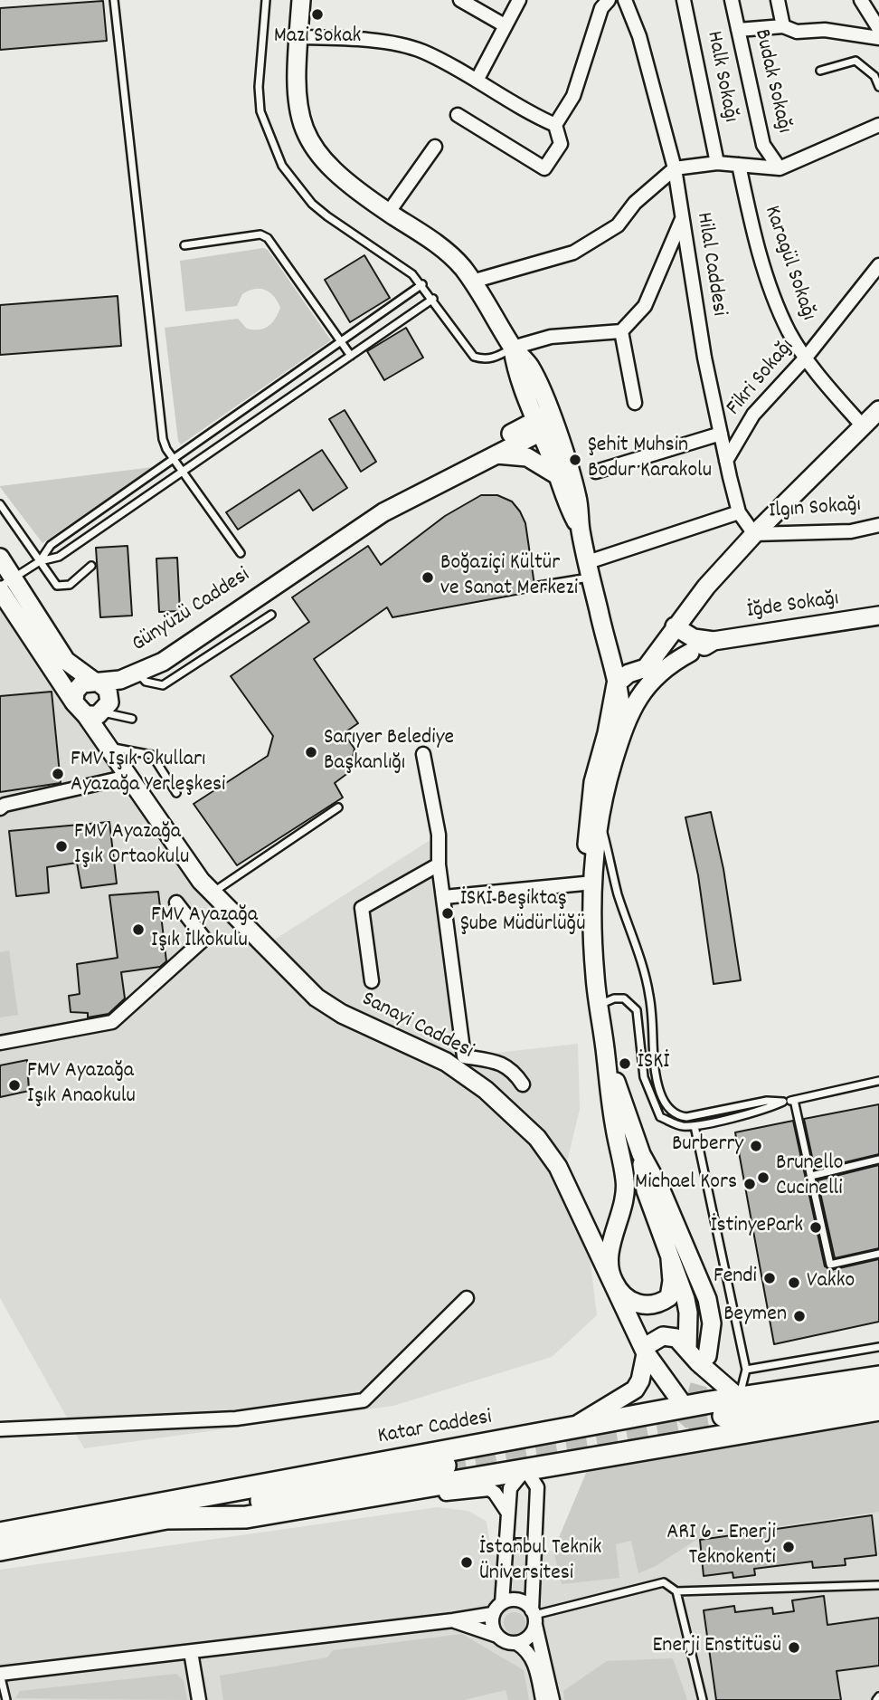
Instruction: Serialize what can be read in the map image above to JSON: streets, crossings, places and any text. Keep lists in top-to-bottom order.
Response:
{
  "streets": {
    "main road": ["Katar Caddesi"],
    "street": [
      "Halk Sokağı",
      "Budak Sokağı",
      "Karagül Sokağı",
      "Hilal Caddesi",
      "Fikri Sokağı",
      "Ilgın Sokağı",
      "İğde Sokağı",
      "Günyüzü Caddesi",
      "Sanayi Caddesi"
    ]
  },
  "crossings": [
    ["Karagül Sokağı", "Fikri Sokağı"],
    ["Hilal Caddesi", "Fikri Sokağı"],
    ["Hilal Caddesi", "Ilgın Sokağı"],
    ["Sanayi Caddesi", "Katar Caddesi"]
  ],
  "places": [
    "Mazi Sokak",
    "Şehit Muhsin Bodur Karakolu",
    "Boğaziçi Kültür ve Sanat Merkezi",
    "Sarıyer Belediye Başkanlığı",
    "FMV Işık Okulları Ayazağa Yerleşkesi",
    "FMV Ayazağa Işık Ortaokulu",
    "İSKİ Beşiktaş Şube Müdürlüğü",
    "FMV Ayazağa Işık İlkokulu",
    "İSKİ",
    "FMV Ayazağa Işık Anaokulu",
    "Burberry",
    "Brunello Cucinelli",
    "Michael Kors",
    "İstinyePark",
    "Fendi",
    "Vakko",
    "Beymen",
    "ARI 6 - Enerji Teknokenti",
    "İstanbul Teknik Üniversitesi",
    "Enerji Enstitüsü"
  ]
}
